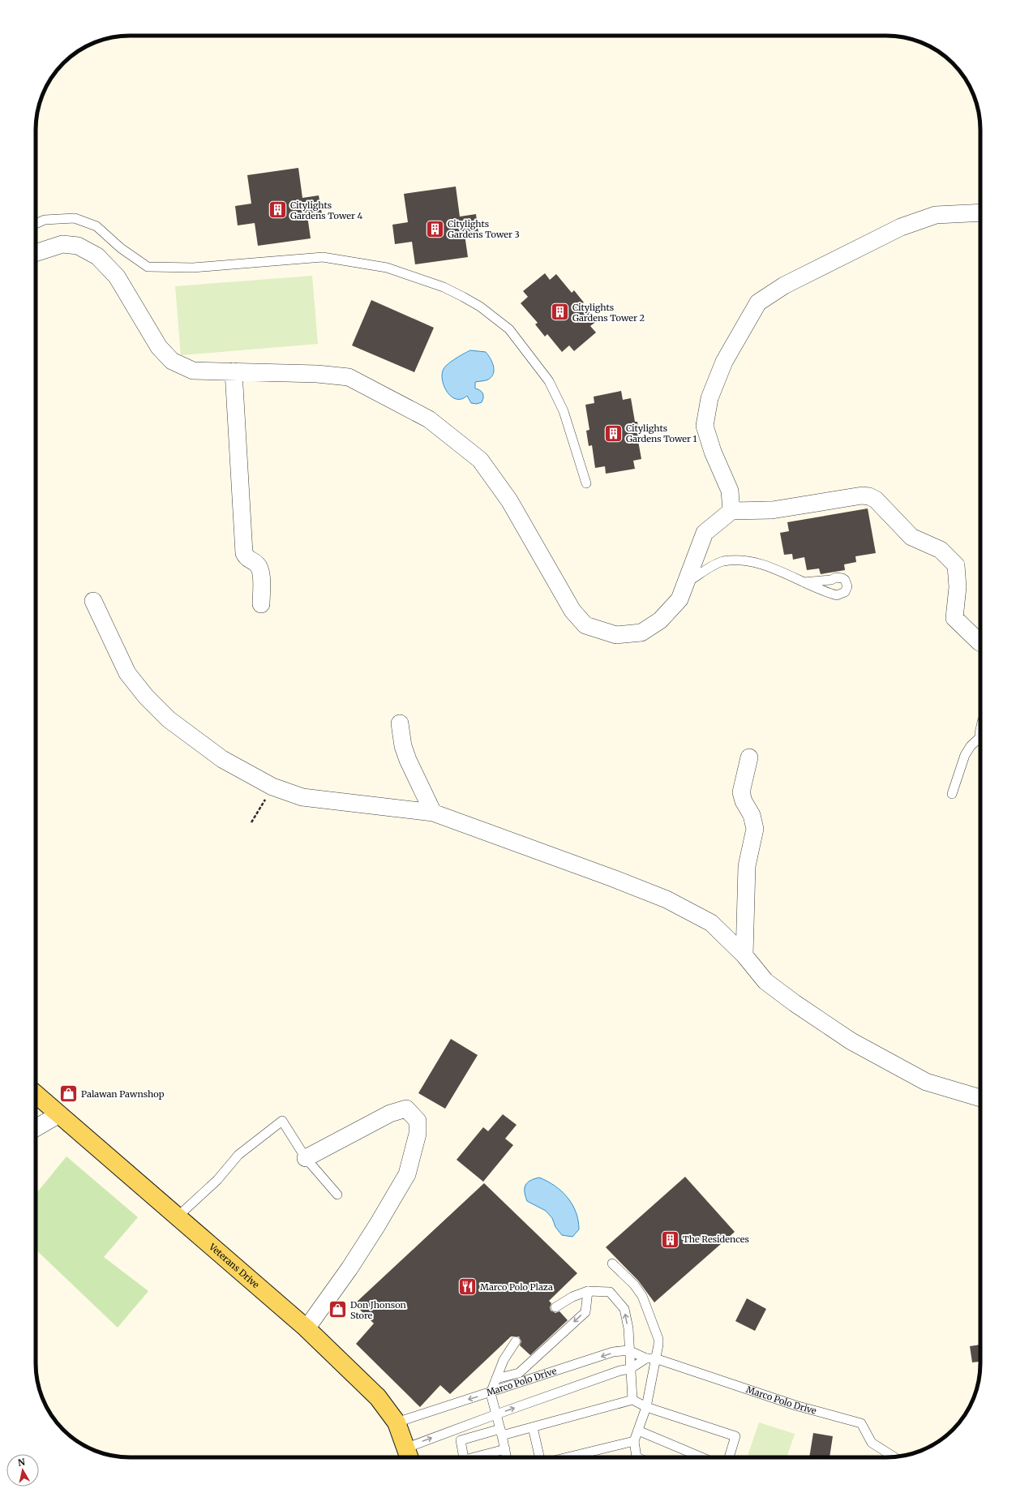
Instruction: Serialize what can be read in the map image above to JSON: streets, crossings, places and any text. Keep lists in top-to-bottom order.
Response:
{
  "streets": {
    "main road": ["Veterans Drive"],
    "lane": ["Marco Polo Drive"]
  },
  "crossings": [
    ["Veterans Drive", "Marco Polo Drive"]
  ],
  "places": {
    "building": [
      "Citylights Gardens Tower 4",
      "Citylights Gardens Tower 3",
      "Citylights Gardens Tower 2",
      "Citylights Gardens Tower 1",
      "The Residences"
    ],
    "shop": ["Palawan Pawnshop", "Don Jhonson Store"],
    "restaurant": ["Marco Polo Plaza"]
  },
  "north": "top"
}
